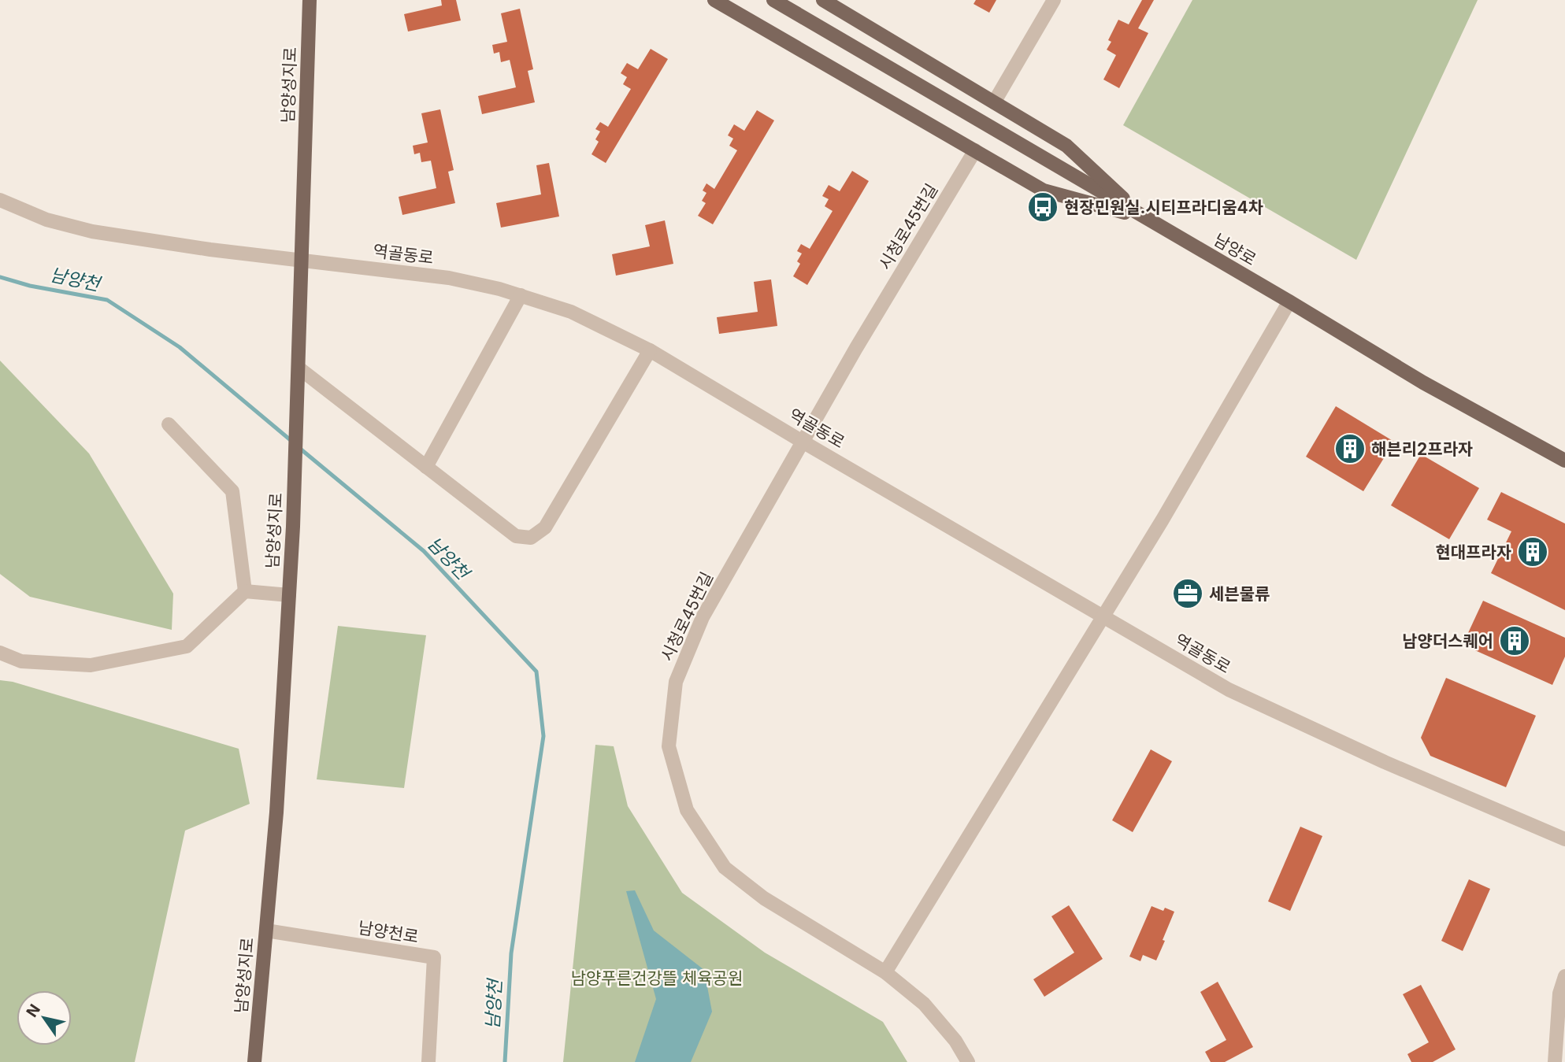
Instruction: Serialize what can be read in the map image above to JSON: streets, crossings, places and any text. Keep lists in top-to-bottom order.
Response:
{
  "streets": {
    "main road": ["남양성지로", "남양로"],
    "street": ["시청로45번길", "역골동로", "남양천로"]
  },
  "crossings": [
    ["남양성지로", "역골동로"],
    ["남양성지로", "남양천로"],
    ["시청로45번길", "역골동로"]
  ],
  "water": ["남양천"],
  "parks": ["남양푸른건강뜰 체육공원"],
  "places": {
    "bus stop": ["현장민원실.시티프라디움4차"],
    "building": ["해븐리2프라자", "현대프라자", "남양더스퀘어"],
    "office": ["세븐물류"]
  },
  "north": "top left"
}
